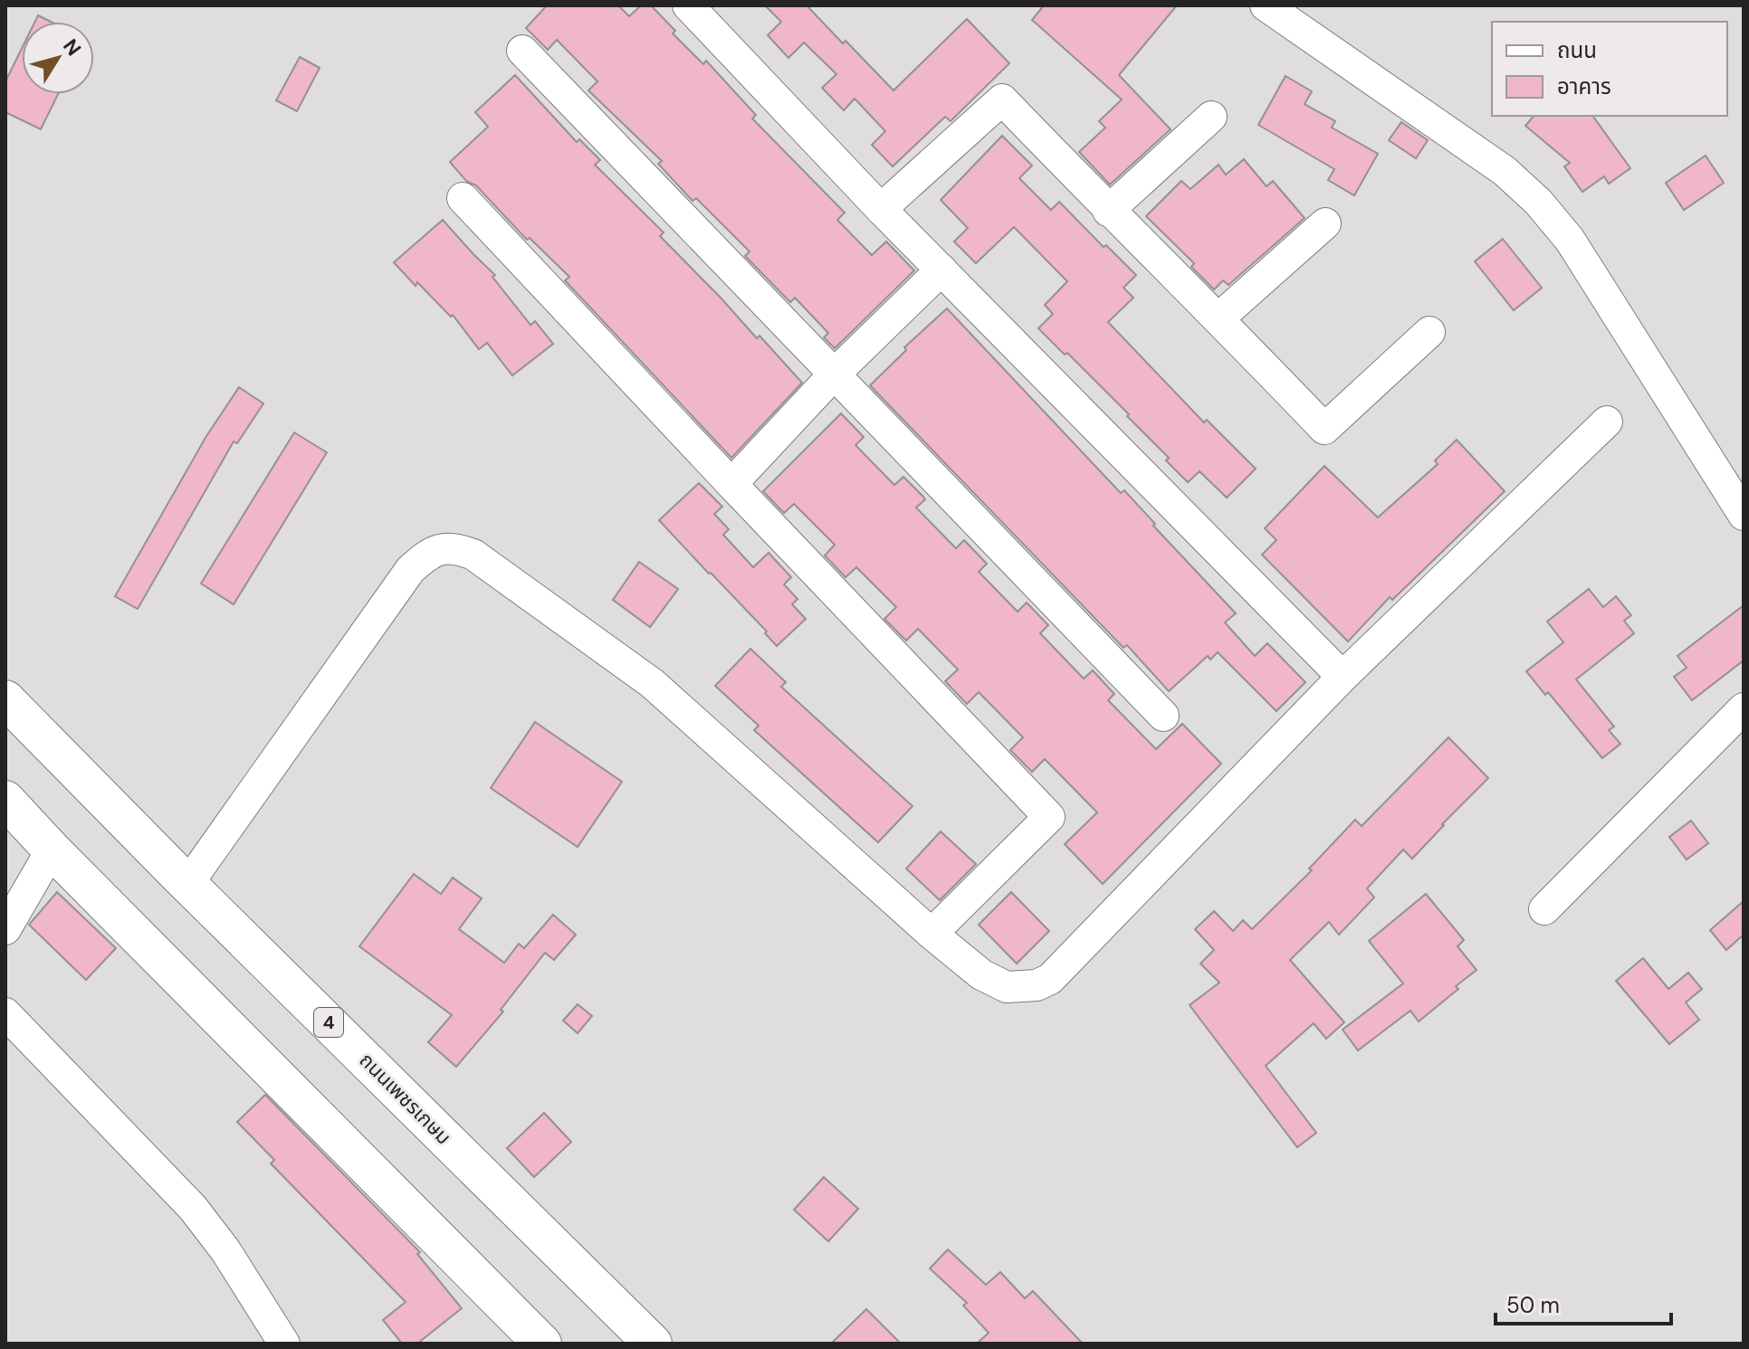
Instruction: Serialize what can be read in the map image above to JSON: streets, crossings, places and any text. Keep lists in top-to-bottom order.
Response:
{
  "streets": {
    "main road": ["4", "ถนนเพชรเกษม"]
  },
  "legend": ["ถนน", "อาคาร"],
  "scale_bar": "50 m",
  "north": "top right"
}
